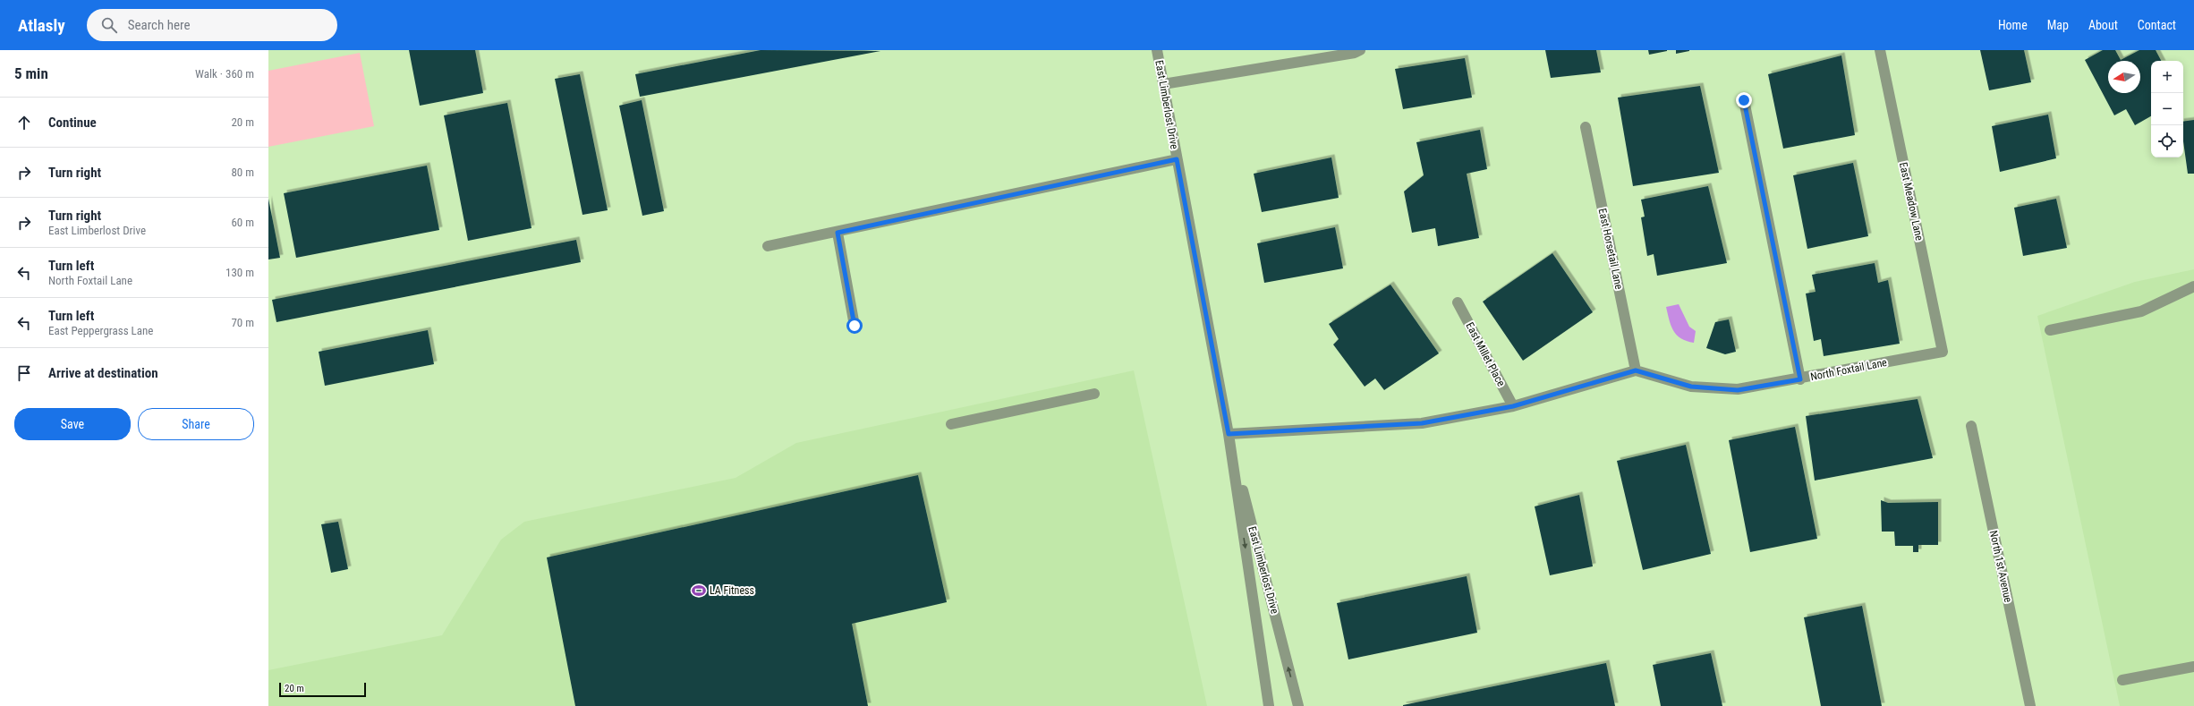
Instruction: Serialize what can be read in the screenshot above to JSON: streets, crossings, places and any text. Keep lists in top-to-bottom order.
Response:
{
  "streets": {
    "street": [
      "East Limberlost Drive",
      "East Meadow Lane",
      "East Horsetail Lane",
      "East Millet Place",
      "North Foxtail Lane",
      "North 1st Avenue"
    ]
  },
  "crossings": [
    ["East Meadow Lane", "North Foxtail Lane"],
    ["East Horsetail Lane", "North Foxtail Lane"]
  ],
  "places": {
    "sports": ["LA Fitness"]
  },
  "scale_bar": "20 m",
  "north": "left",
  "page": {
    "header": "Atlasly",
    "search": "Search here",
    "nav": [
      "Home",
      "Map",
      "About",
      "Contact"
    ],
    "heading": ["5 min", "Walk · 360 m"],
    "map_buttons": ["+", "−"],
    "list": [
      ["Continue", "20 m"],
      ["Turn right", "80 m"],
      ["Turn right", "East Limberlost Drive", "60 m"],
      ["Turn left", "North Foxtail Lane", "130 m"],
      ["Turn left", "East Peppergrass Lane", "70 m"],
      "Arrive at destination"
    ],
    "buttons": ["Save", "Share"],
    "scale": "20 m"
  }
}
